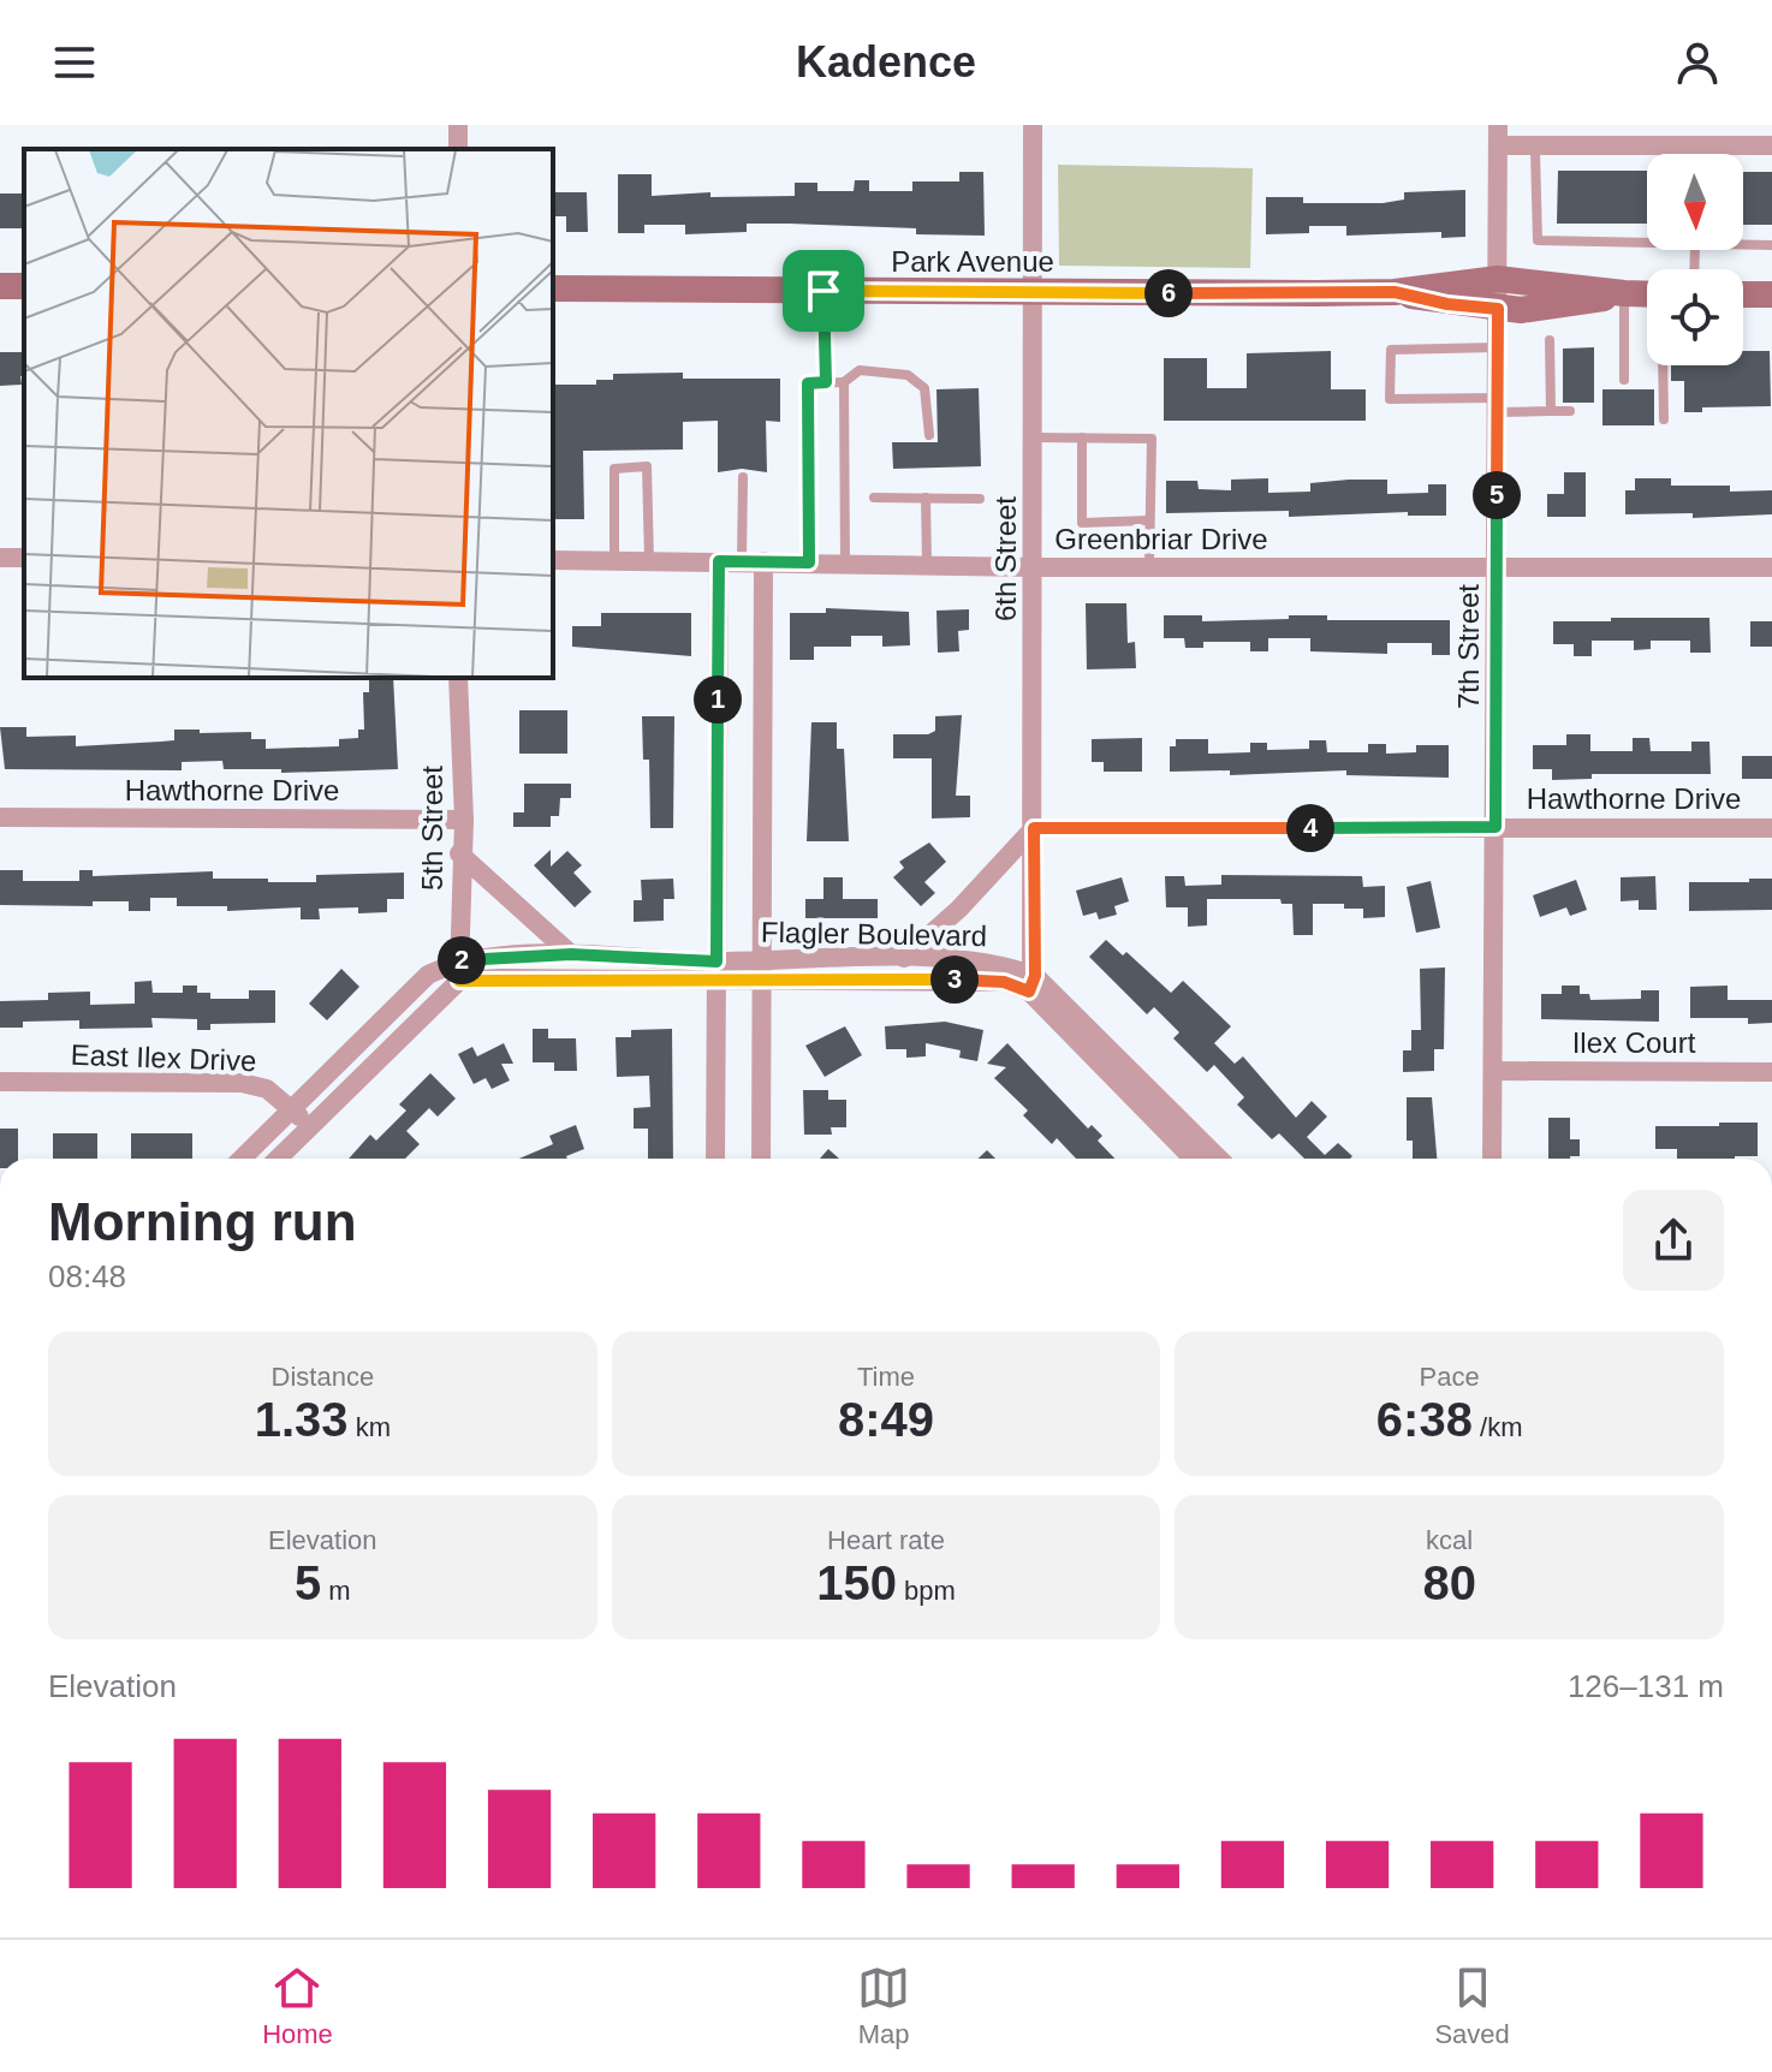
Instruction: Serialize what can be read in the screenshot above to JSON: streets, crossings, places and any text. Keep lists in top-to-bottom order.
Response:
{
  "streets": {
    "street": [
      "Park Avenue",
      "Greenbriar Drive",
      "6th Street",
      "7th Street",
      "Hawthorne Drive",
      "5th Street",
      "Flagler Boulevard",
      "Ilex Court",
      "East Ilex Drive"
    ]
  },
  "crossings": [
    ["Park Avenue", "6th Street"],
    ["Park Avenue", "7th Street"],
    ["Greenbriar Drive", "6th Street"],
    ["Greenbriar Drive", "7th Street"],
    ["6th Street", "Hawthorne Drive"],
    ["6th Street", "Flagler Boulevard"],
    ["7th Street", "Hawthorne Drive"],
    ["7th Street", "Ilex Court"],
    ["Hawthorne Drive", "5th Street"],
    ["5th Street", "Flagler Boulevard"],
    ["Flagler Boulevard", "East Ilex Drive"]
  ],
  "north": "bottom",
  "page": {
    "header": "Kadence",
    "pins": [
      "6",
      "5",
      "1",
      "4",
      "2",
      "3"
    ],
    "heading": ["Morning run", "08:48"],
    "stats": [
      ["Distance", "1.33 km"],
      ["Time", "8:49"],
      ["Pace", "6:38 /km"],
      ["Elevation", "5 m"],
      ["Heart rate", "150 bpm"],
      ["kcal", "80"]
    ],
    "chart": ["Elevation", "126–131 m"],
    "tabs": ["Home", "Map", "Saved"]
  }
}
